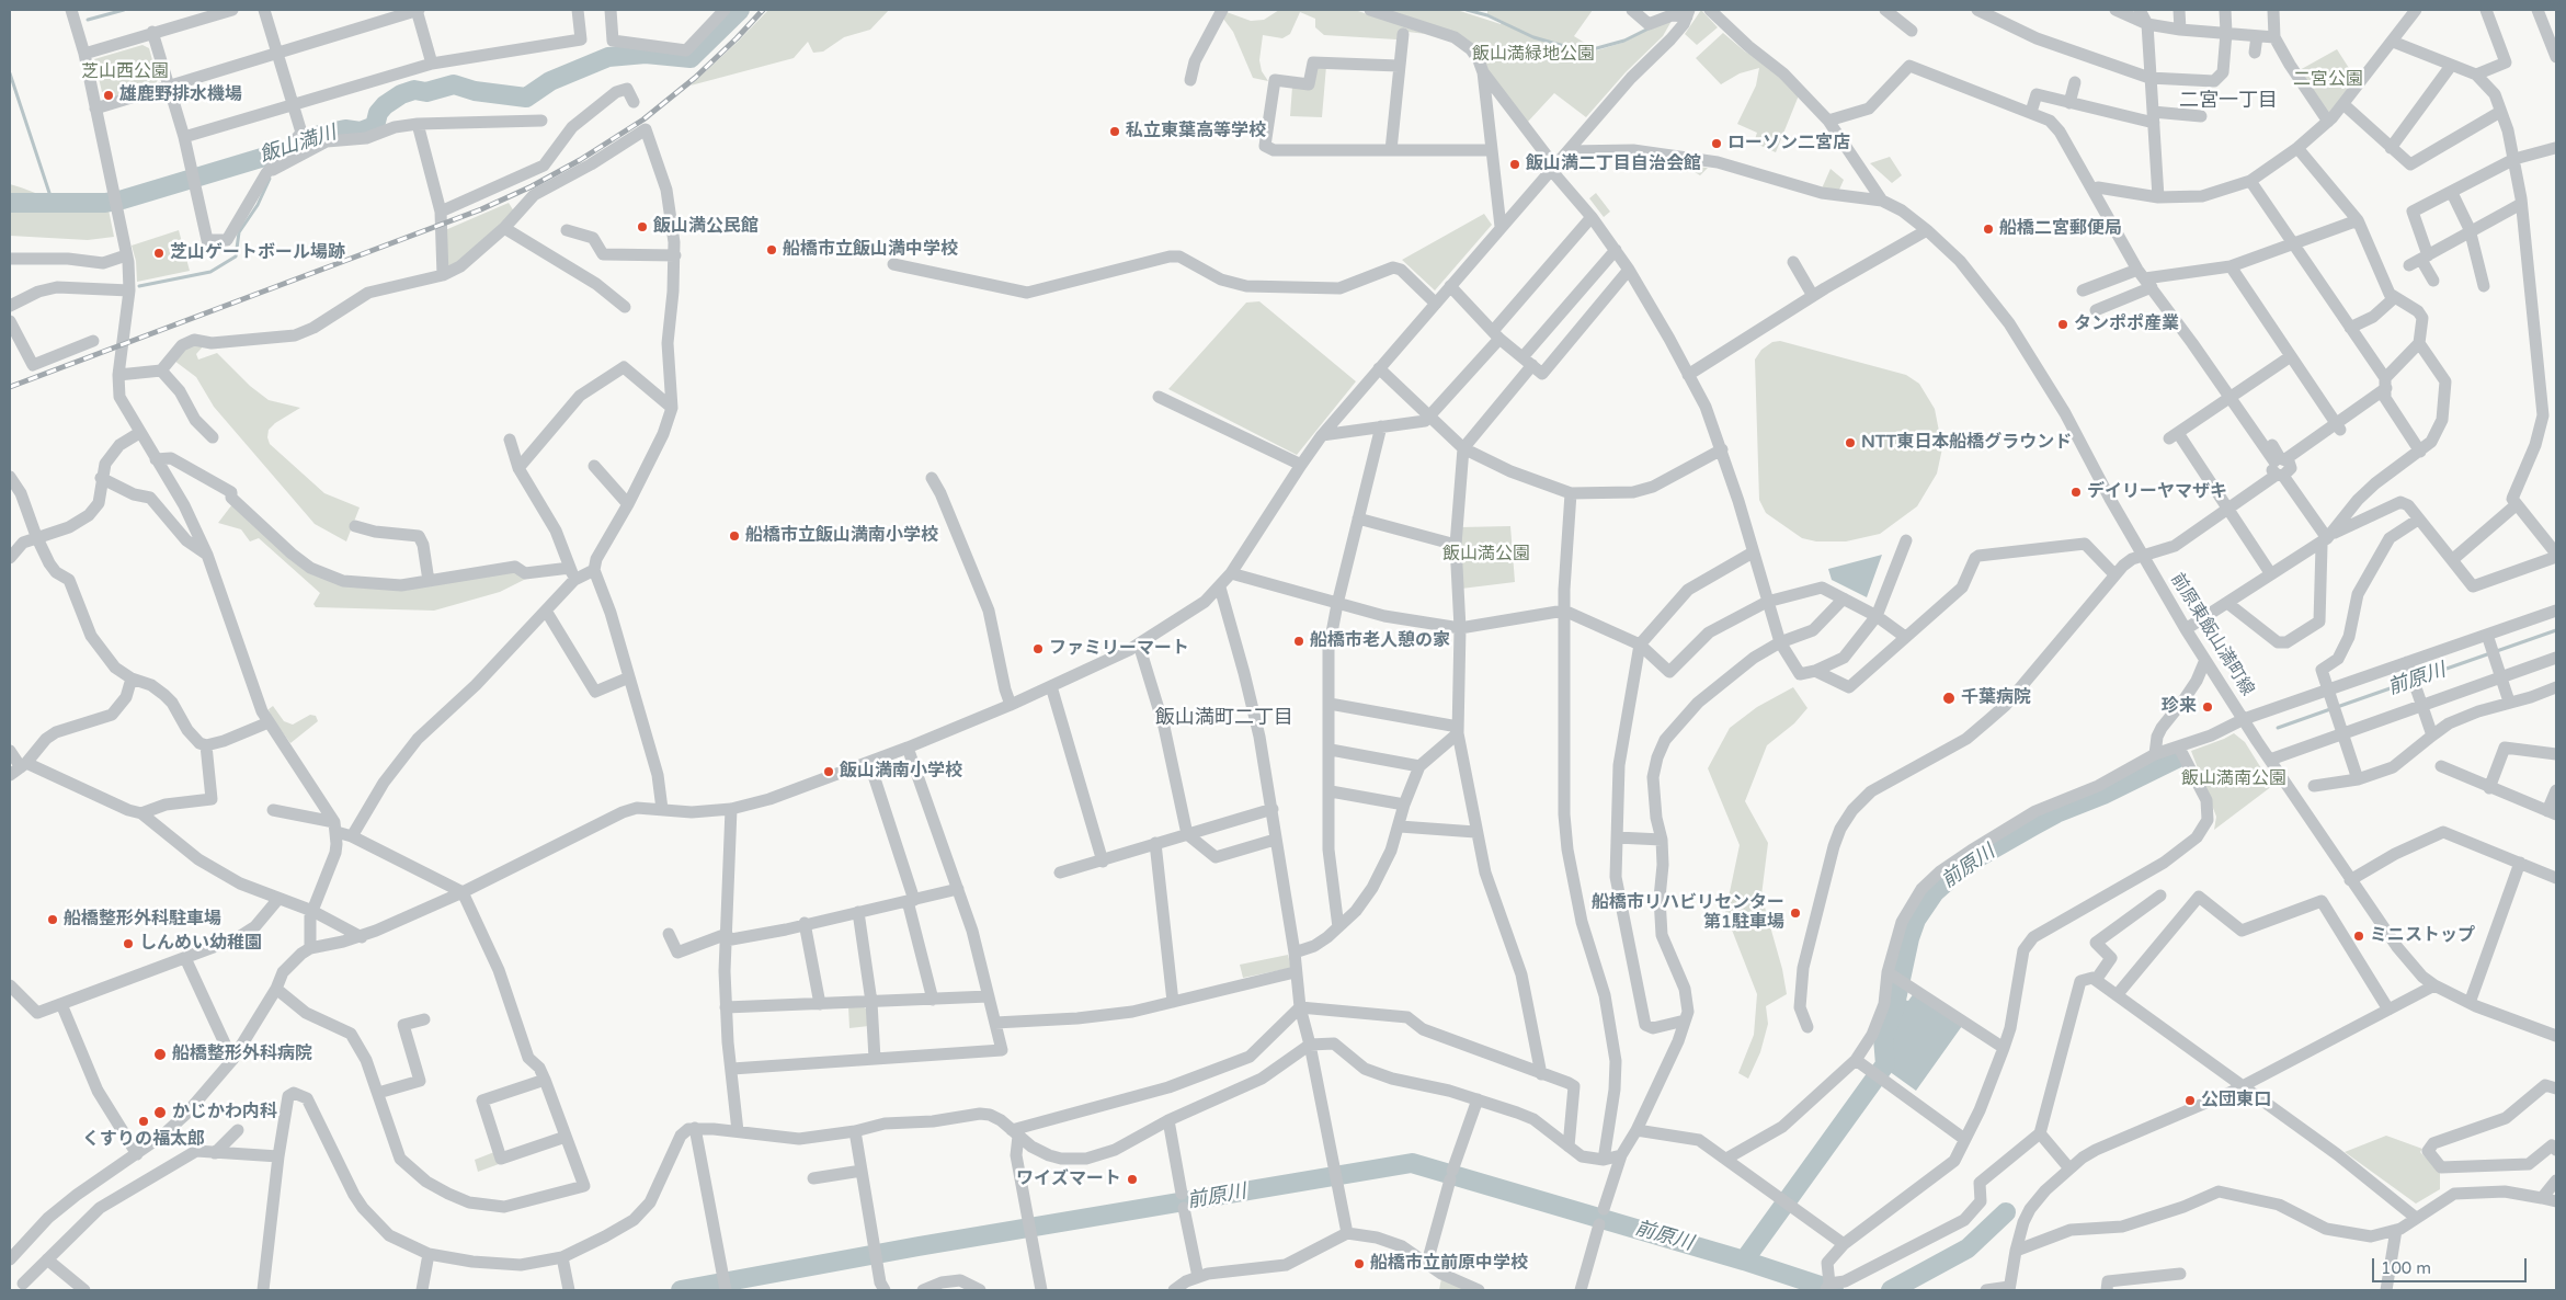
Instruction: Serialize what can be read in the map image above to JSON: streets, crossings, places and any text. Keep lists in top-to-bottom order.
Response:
{
  "streets": {
    "street": ["前原東飯山満町線"]
  },
  "districts": ["二宮一丁目", "飯山満町二丁目"],
  "water": ["飯山満川", "前原川"],
  "parks": [
    "飯山満緑地公園",
    "芝山西公園",
    "二宮公園",
    "飯山満公園",
    "飯山満南公園"
  ],
  "places": [
    "雄鹿野排水機場",
    "私立東葉高等学校",
    "ローソン二宮店",
    "飯山満二丁目自治会館",
    "飯山満公民館",
    "船橋二宮郵便局",
    "船橋市立飯山満中学校",
    "芝山ゲートボール場跡",
    "タンポポ産業",
    "NTT東日本船橋グラウンド",
    "デイリーヤマザキ",
    "船橋市立飯山満南小学校",
    "船橋市老人憩の家",
    "ファミリーマート",
    "千葉病院",
    "珍来",
    "飯山満南小学校",
    "船橋市リハビリセンター 第1駐車場",
    "船橋整形外科駐車場",
    "ミニストップ",
    "しんめい幼稚園",
    "船橋整形外科病院",
    "公団東口",
    "かじかわ内科",
    "くすりの福太郎",
    "ワイズマート",
    "船橋市立前原中学校"
  ],
  "scale_bar": "100 m"
}
